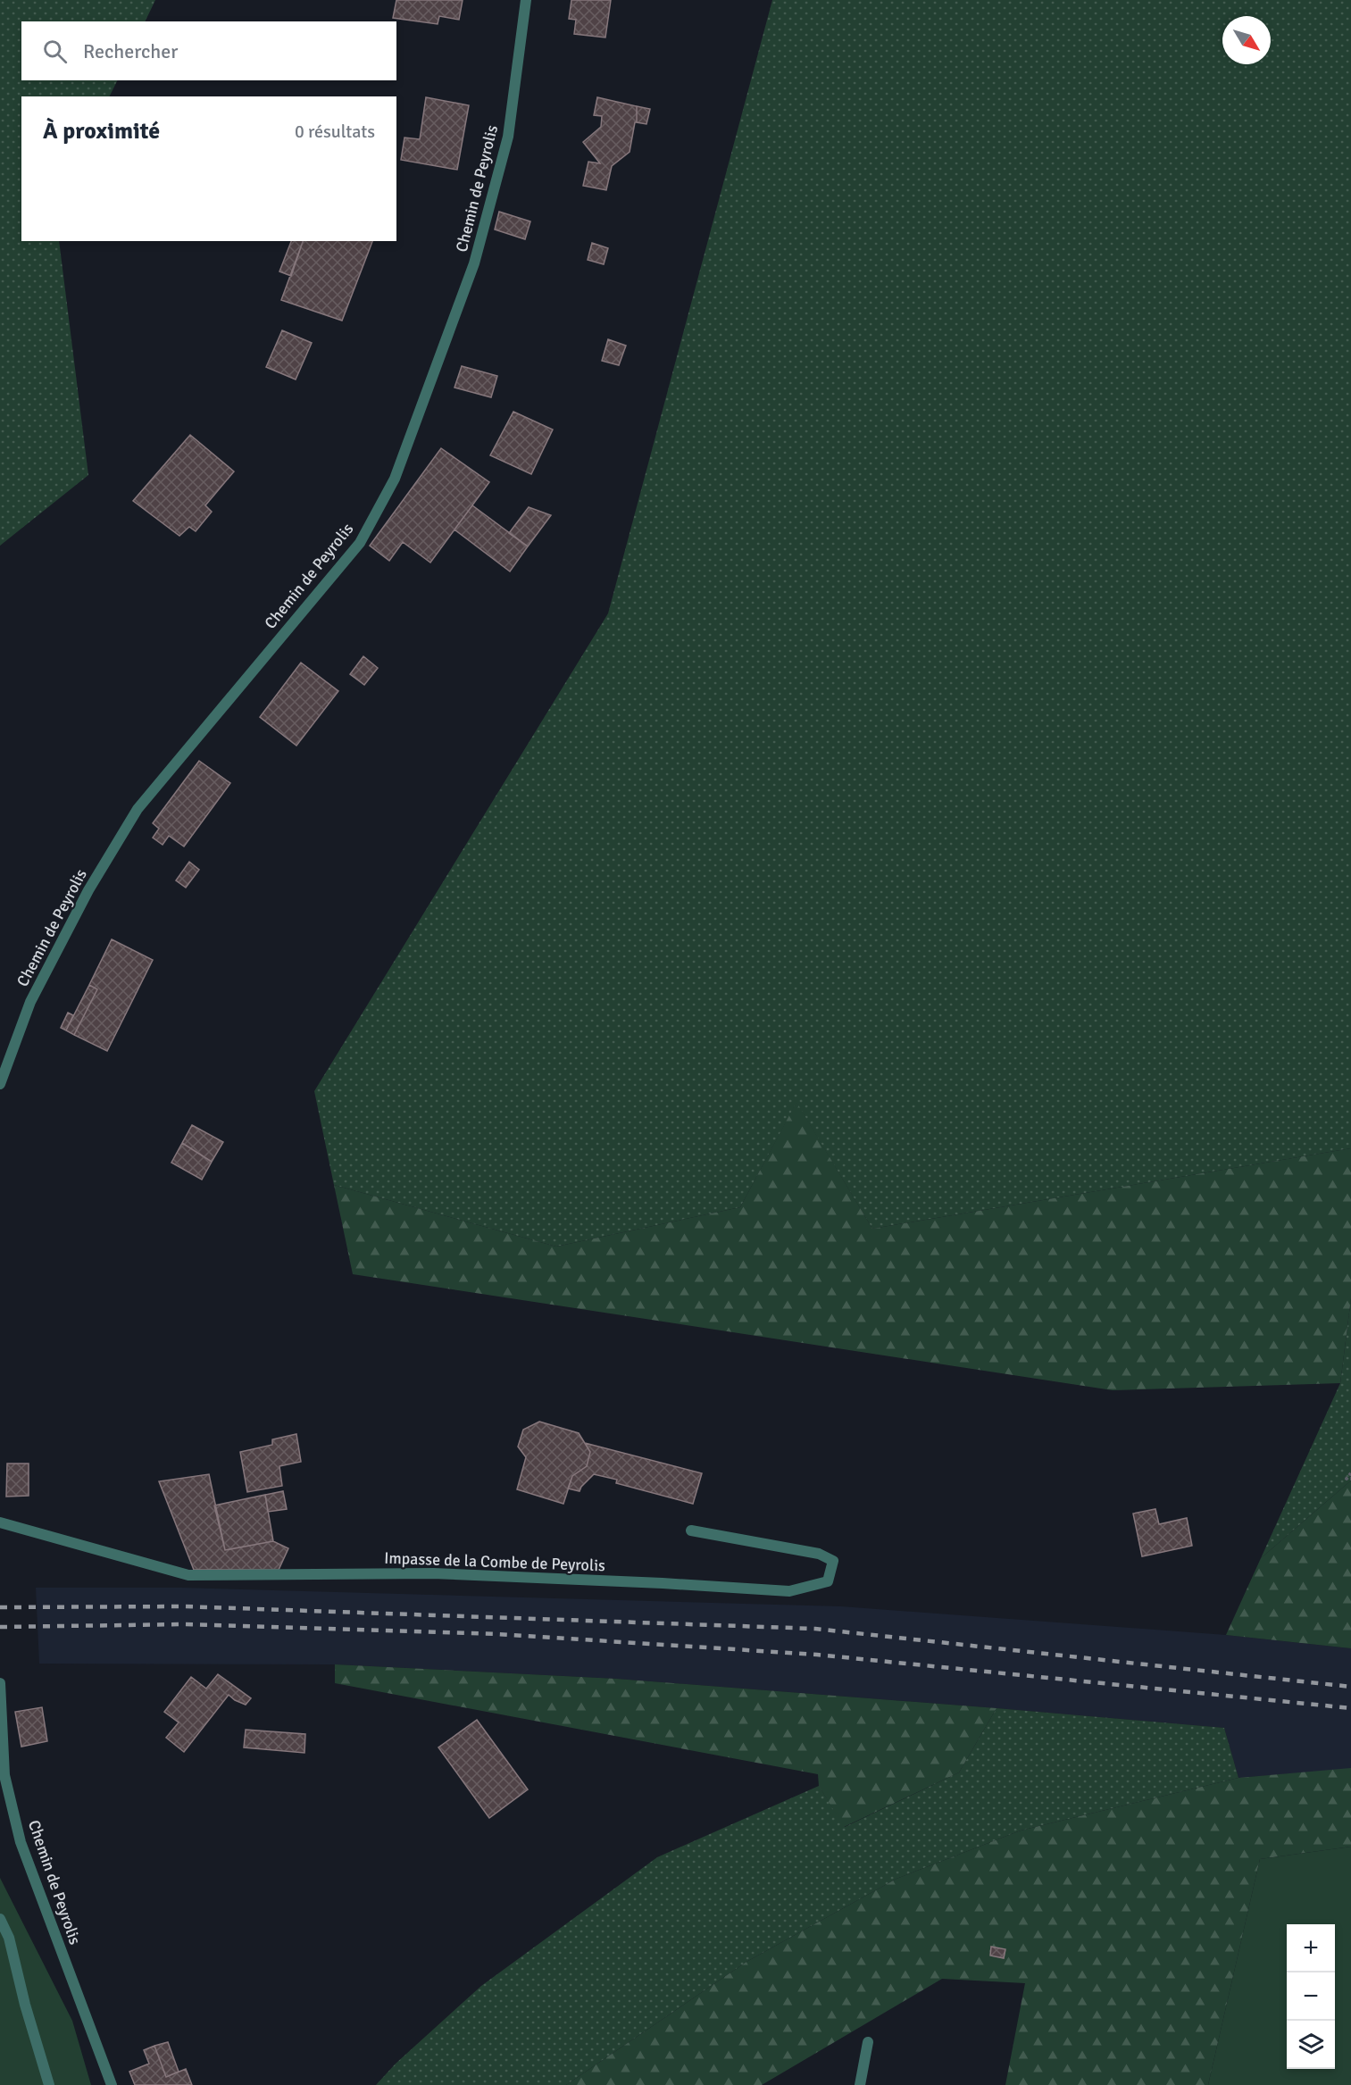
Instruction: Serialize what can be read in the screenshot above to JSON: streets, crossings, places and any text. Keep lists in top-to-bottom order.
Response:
{
  "streets": {
    "street": ["Chemin de Peyrolis", "Impasse de la Combe de Peyrolis"]
  },
  "north": "bottom right",
  "page": {
    "search": "Rechercher",
    "heading": ["À proximité", "0 résultats"],
    "map_buttons": ["+", "−"]
  }
}
